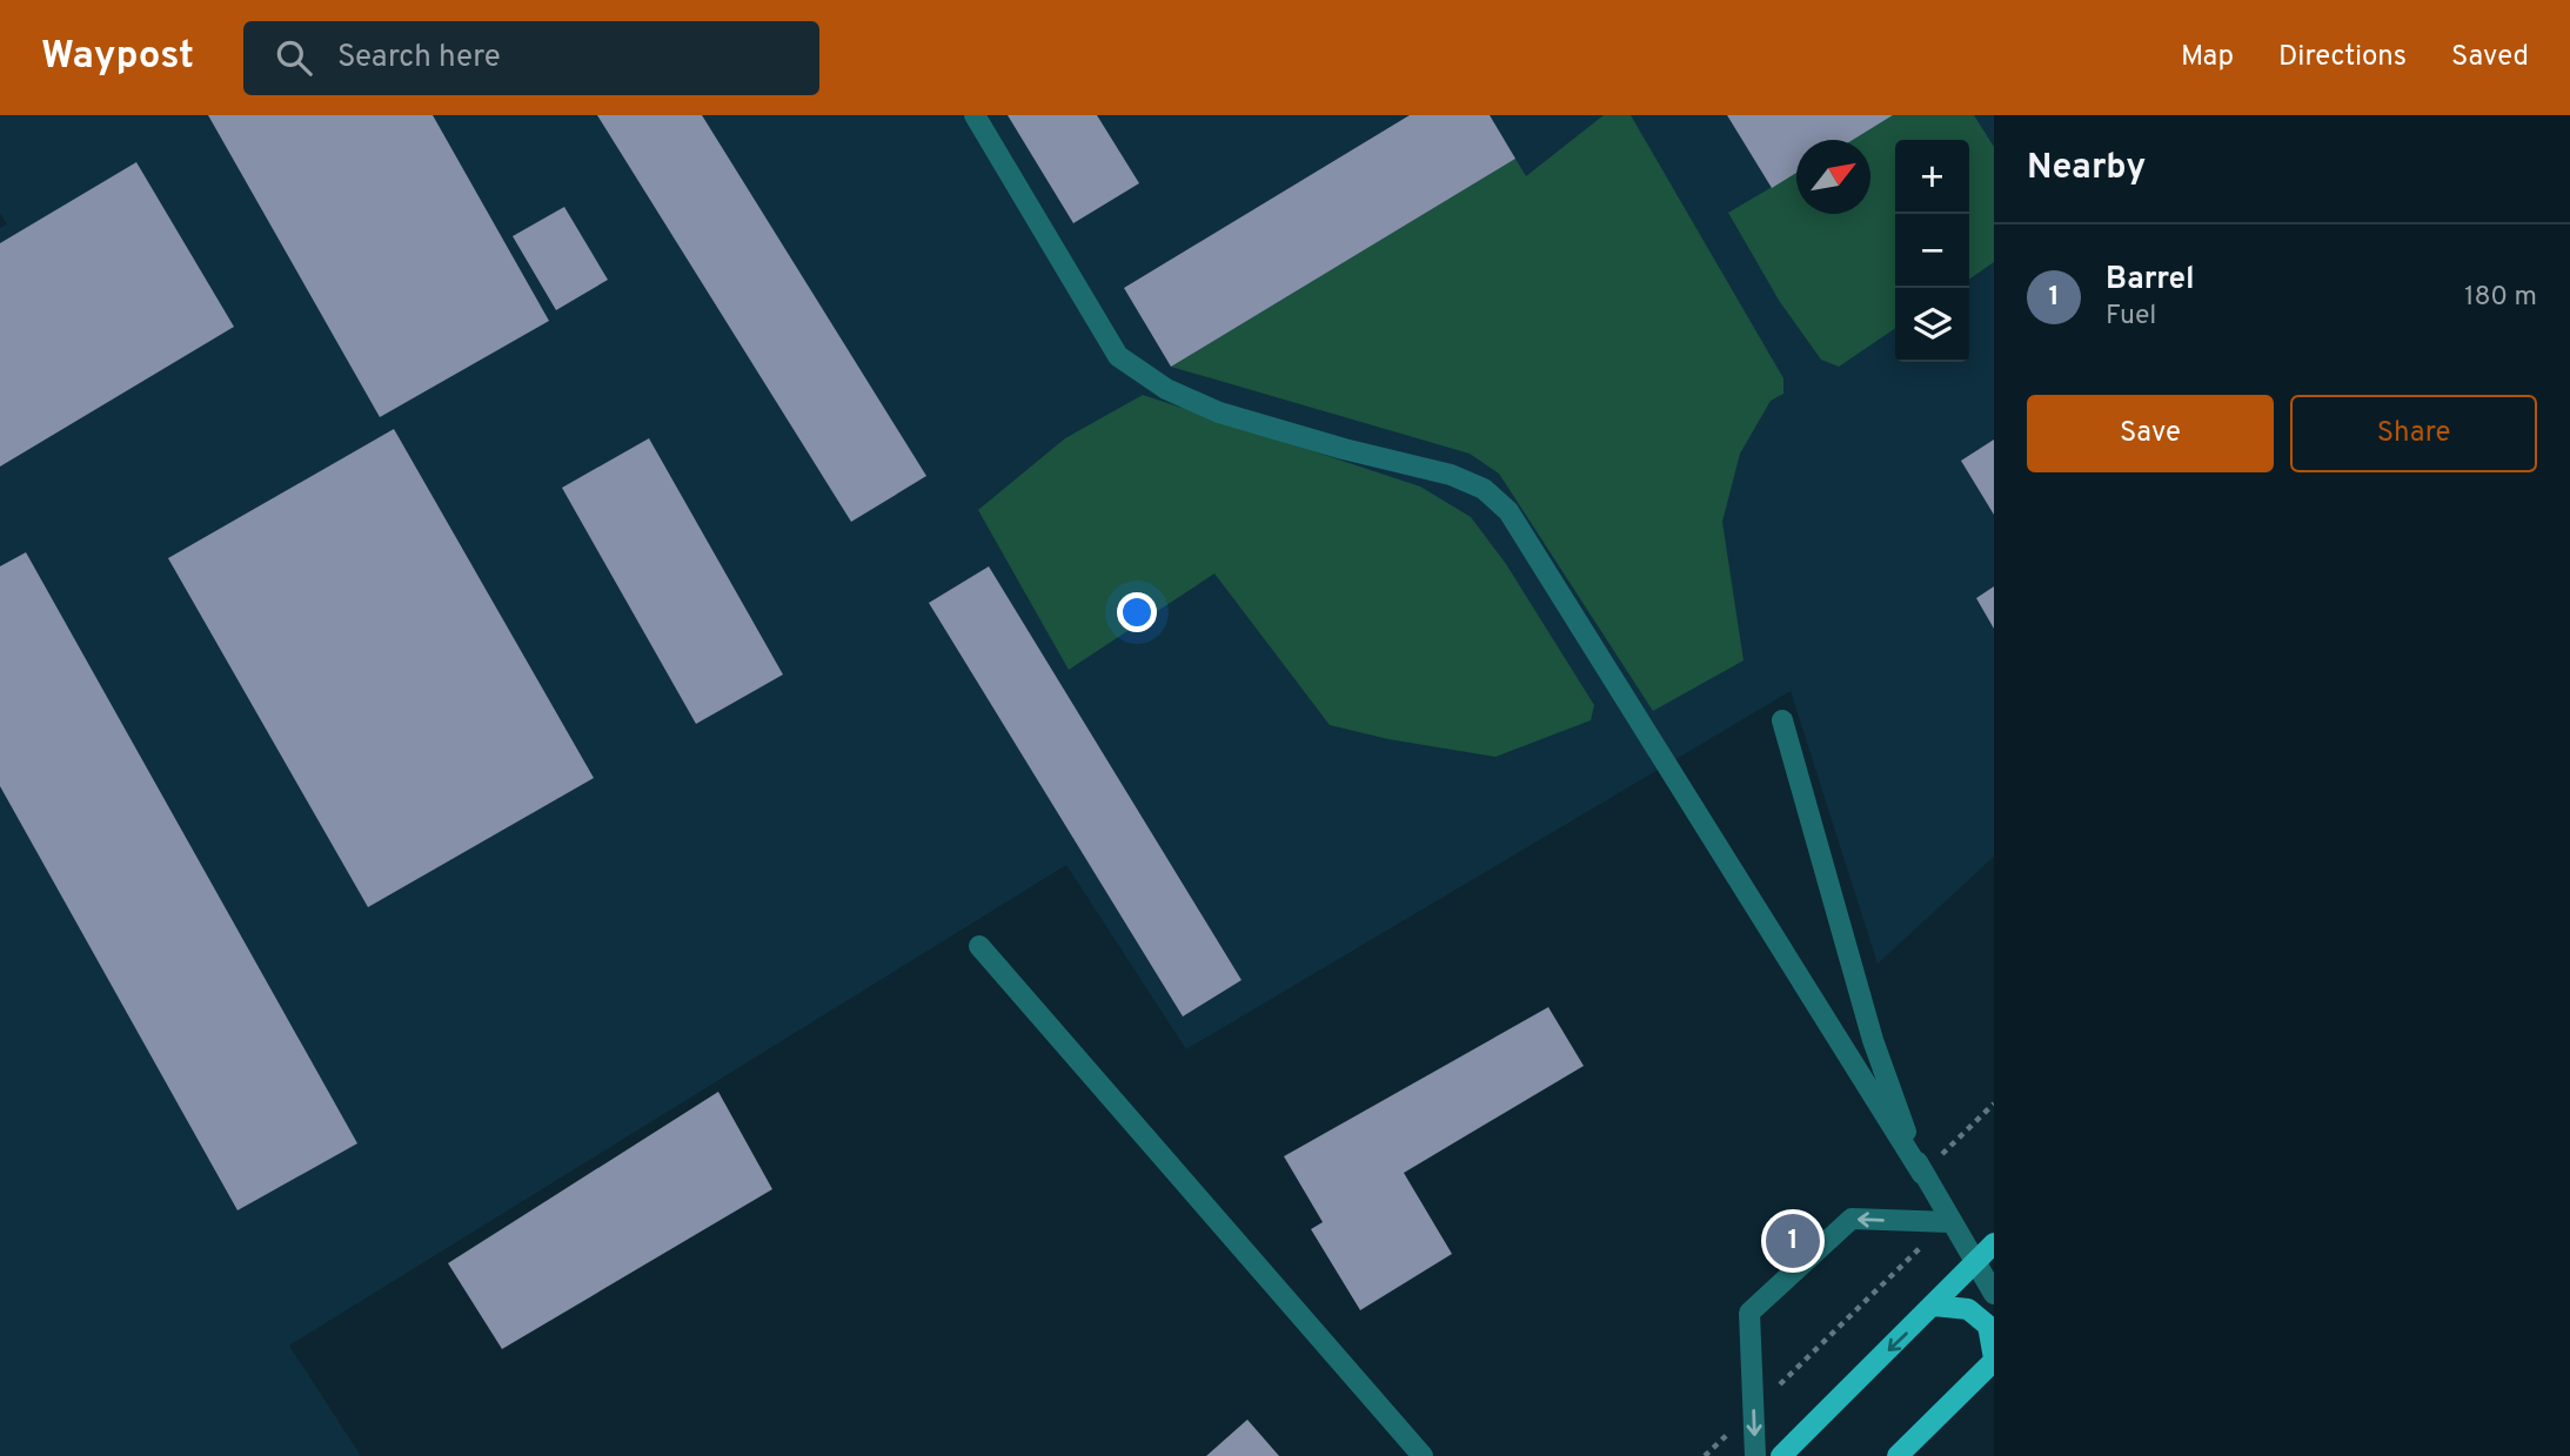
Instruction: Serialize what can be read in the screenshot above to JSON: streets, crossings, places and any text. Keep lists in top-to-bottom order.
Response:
{
  "north": "top right",
  "page": {
    "header": "Waypost",
    "search": "Search here",
    "nav": ["Map", "Directions", "Saved"],
    "heading": "Nearby",
    "map_buttons": ["+", "−"],
    "list": [
      {
        "mark": "1",
        "name": "Barrel",
        "note": "Fuel",
        "value": "180 m"
      }
    ],
    "buttons": ["Save", "Share"],
    "pins": "1"
  }
}
